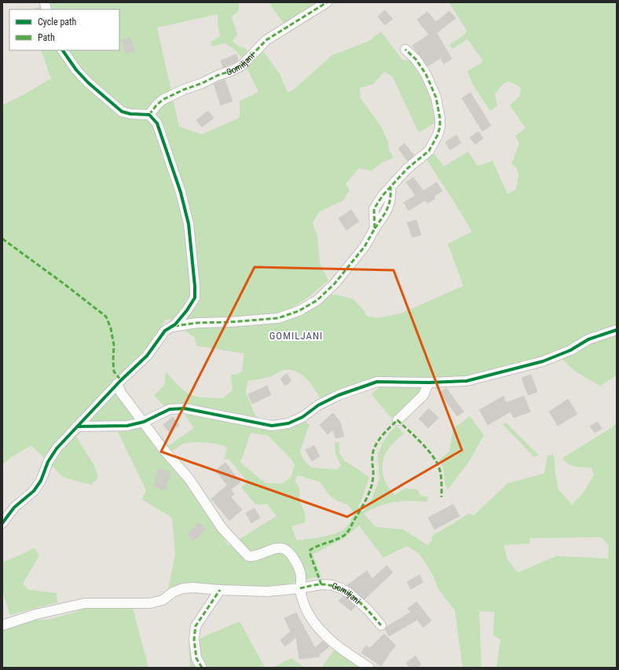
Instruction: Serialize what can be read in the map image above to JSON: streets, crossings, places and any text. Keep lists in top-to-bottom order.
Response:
{
  "streets": {
    "street": ["Gomiljani"]
  },
  "districts": ["GOMILJANI"],
  "legend": ["Cycle path", "Path"]
}
